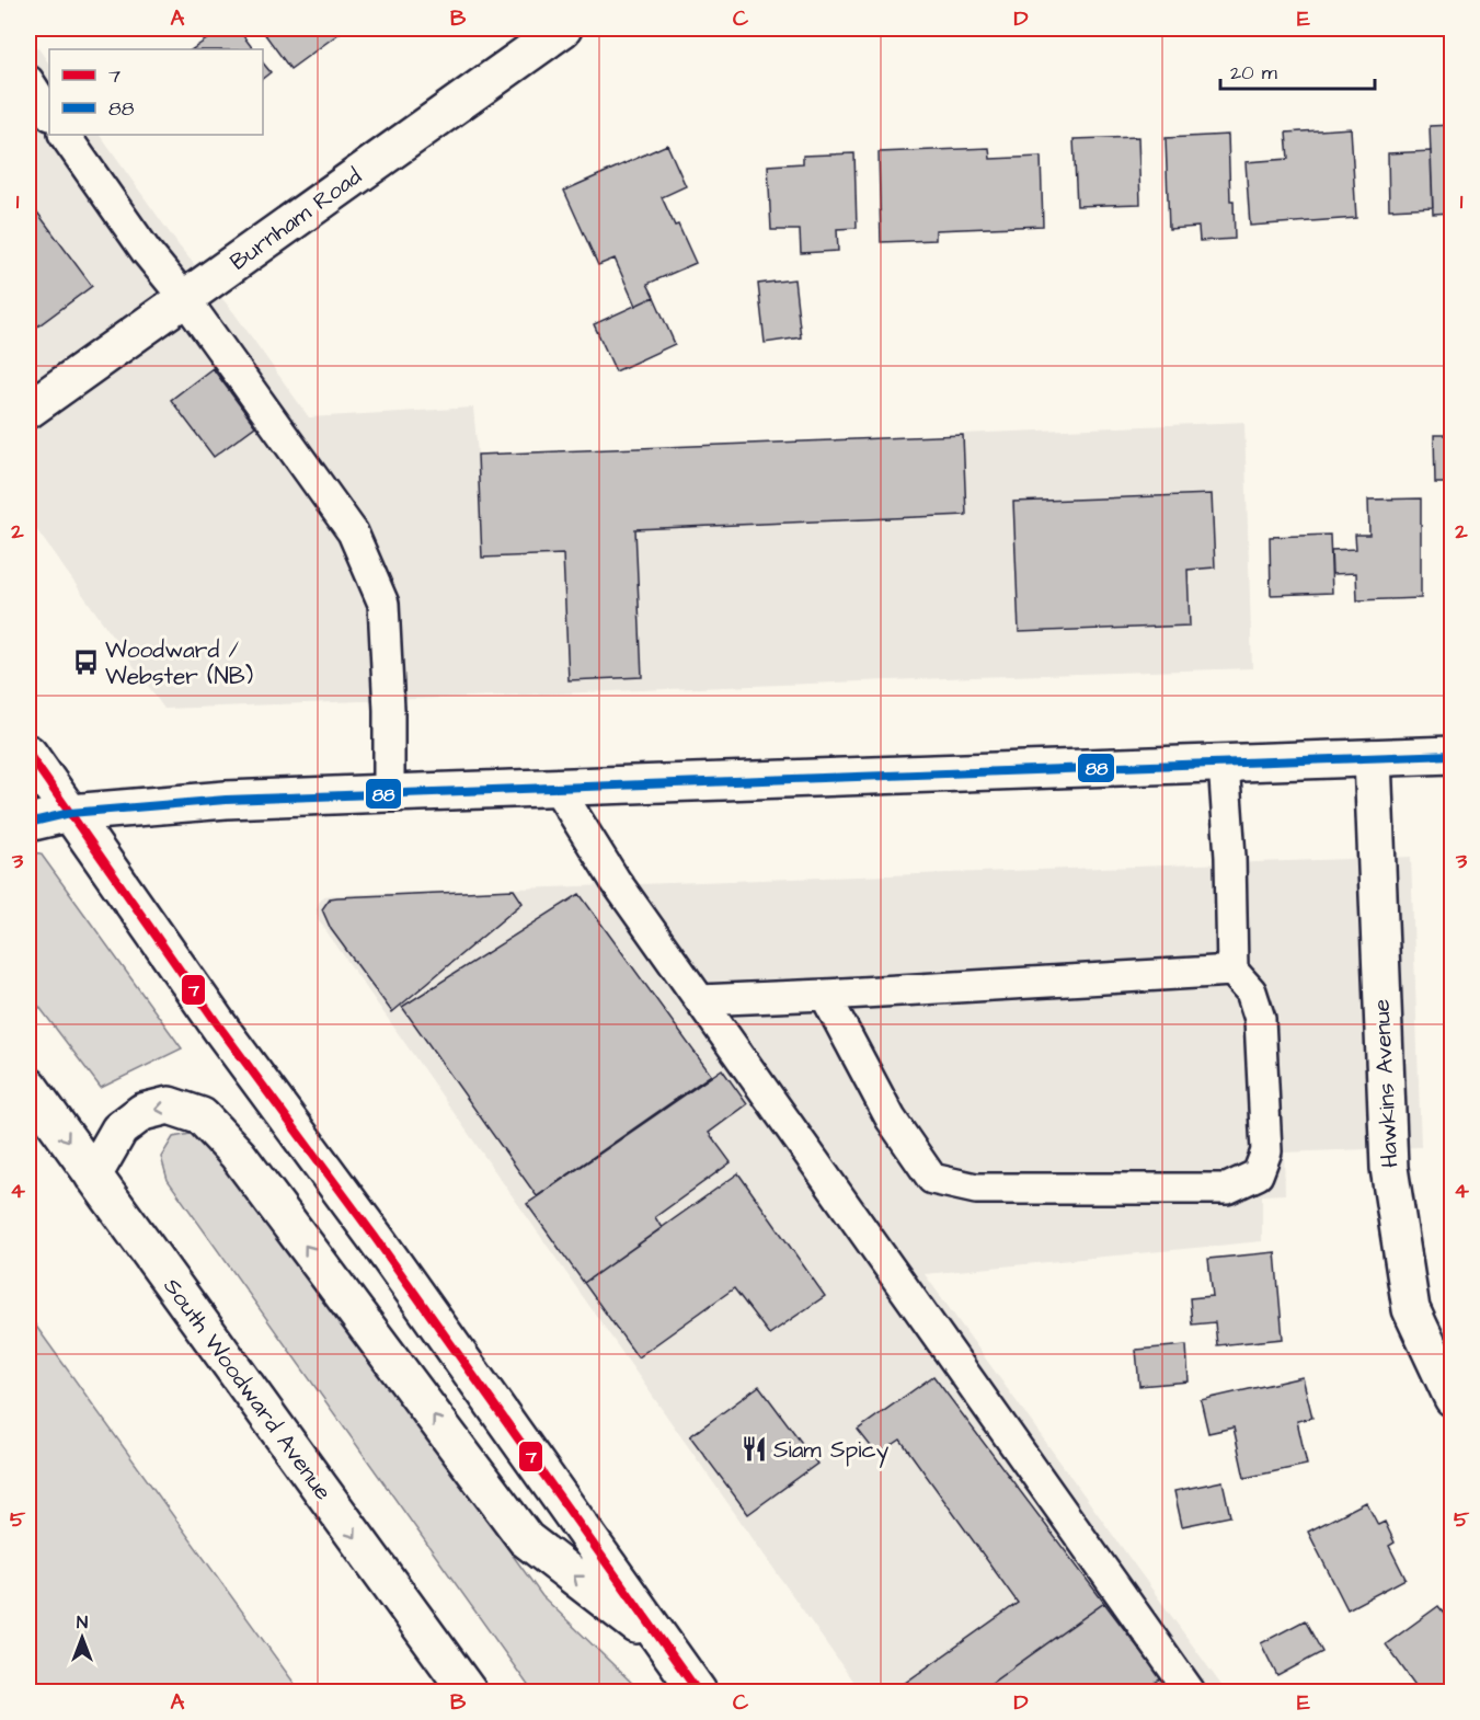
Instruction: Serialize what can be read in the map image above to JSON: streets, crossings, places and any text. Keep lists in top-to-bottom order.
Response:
{
  "streets": {
    "main road": ["Burnham Road", "Hawkins Avenue", "South Woodward Avenue"]
  },
  "places": {
    "bus stop": ["Woodward / Webster (NB)"],
    "restaurant": ["Siam Spicy"]
  },
  "lines": ["transit line 7", "transit line 88"],
  "legend": ["7", "88"],
  "scale_bar": "20 m",
  "north": "top",
  "grid": {
    "columns": [
      "A",
      "B",
      "C",
      "D",
      "E"
    ],
    "rows": [
      "1",
      "2",
      "3",
      "4",
      "5"
    ]
  }
}
